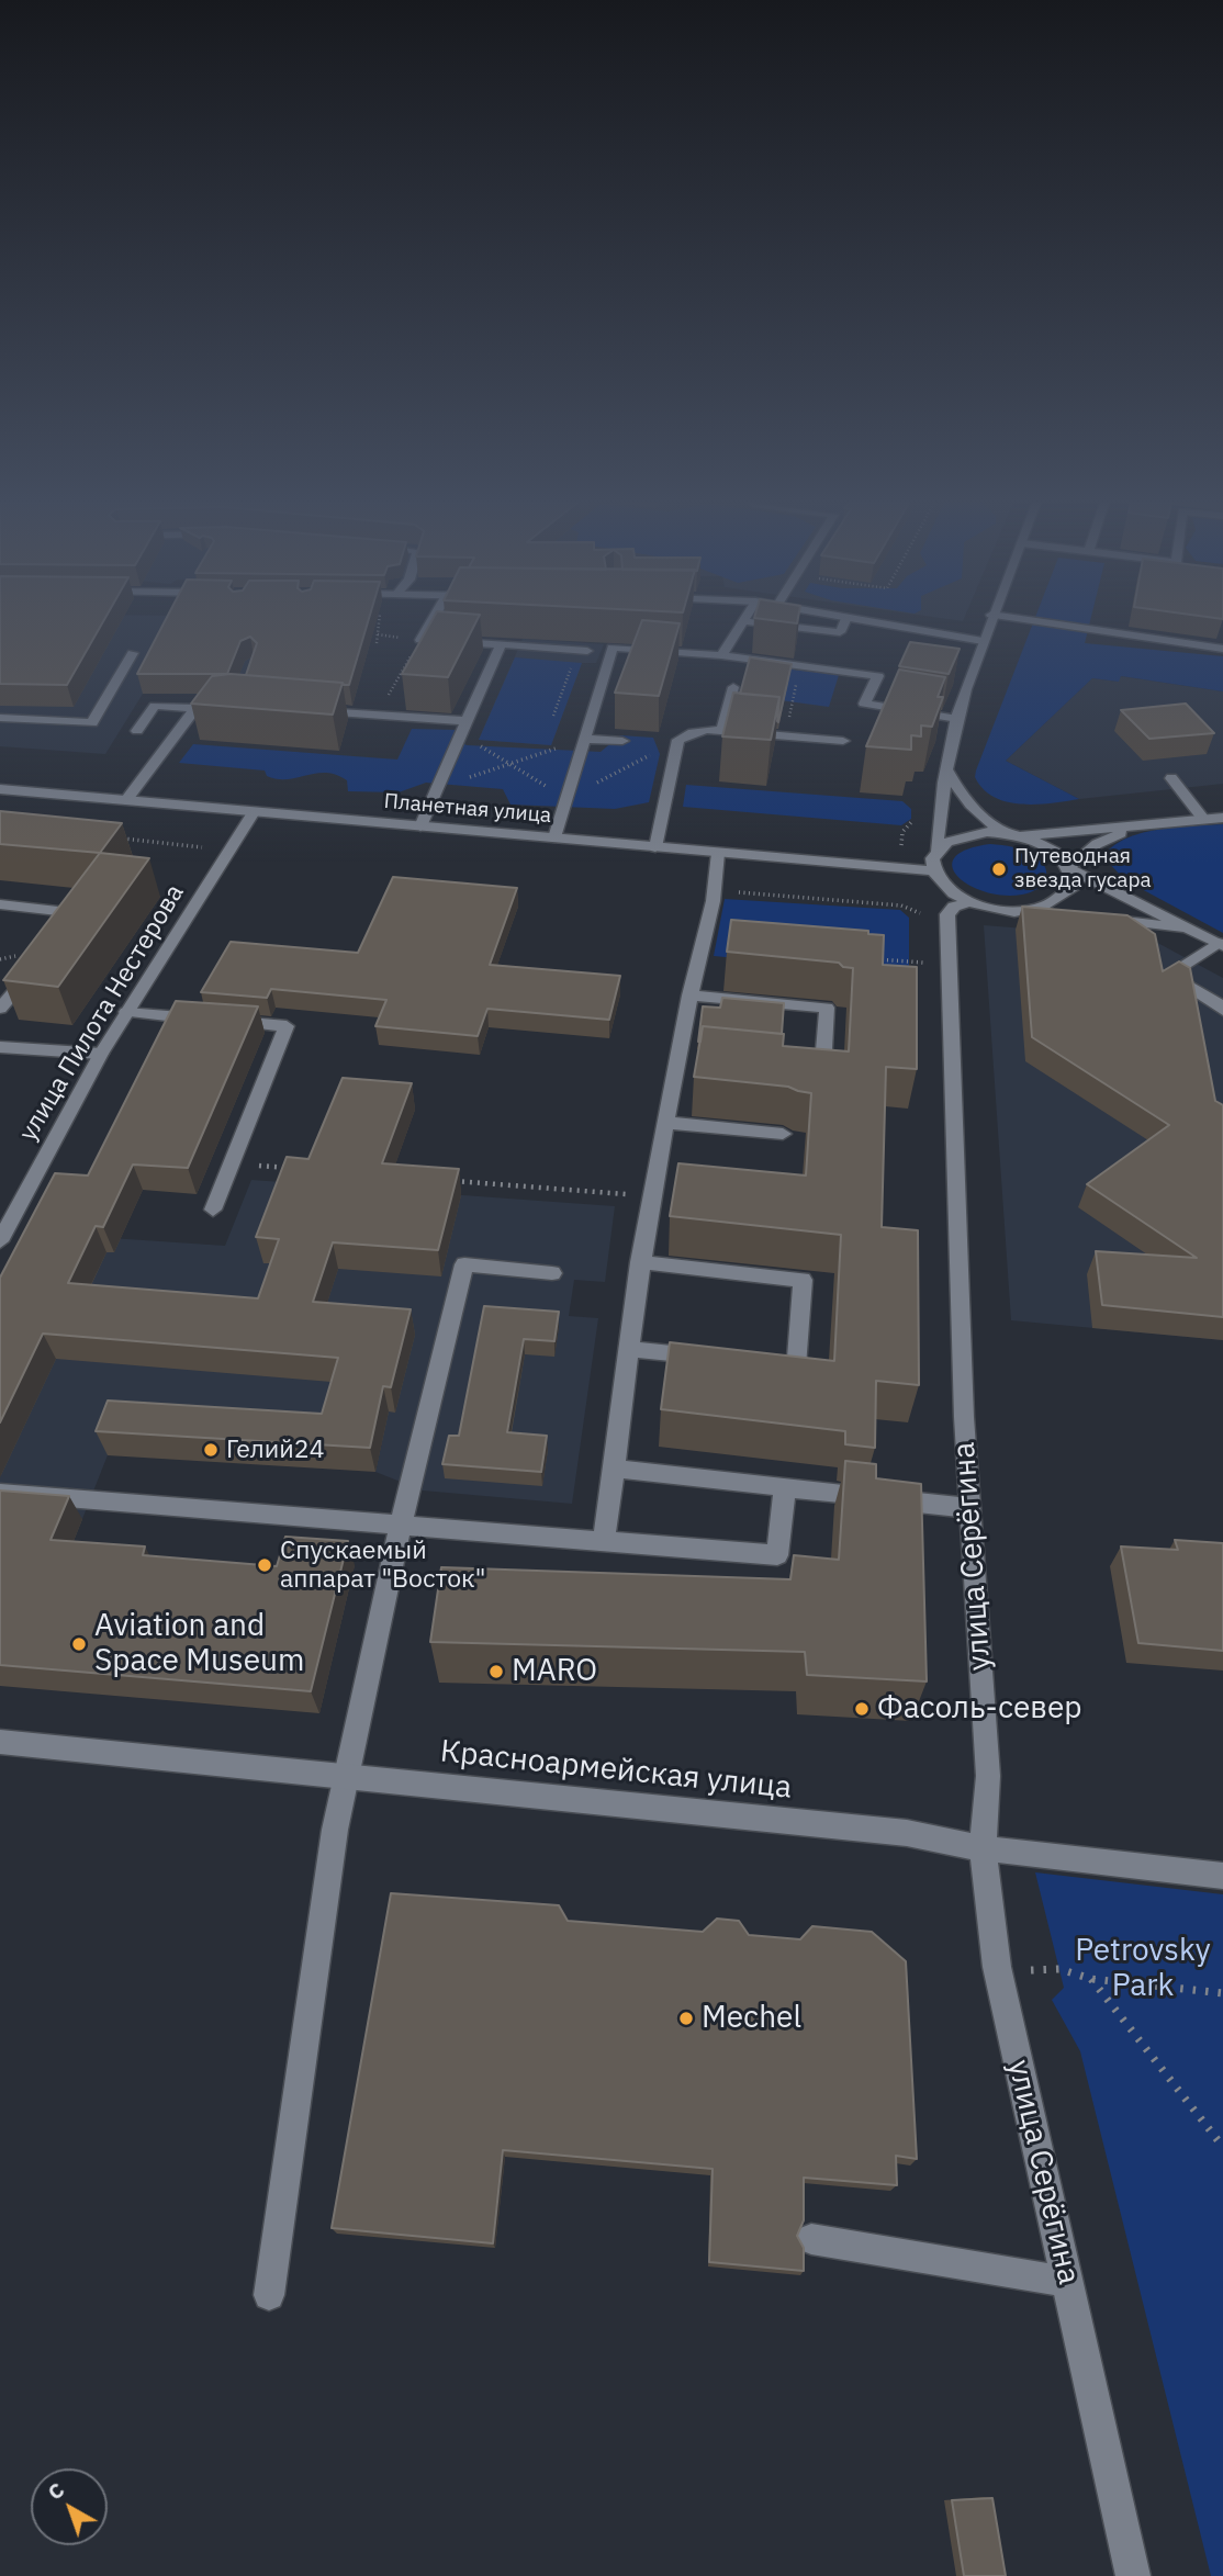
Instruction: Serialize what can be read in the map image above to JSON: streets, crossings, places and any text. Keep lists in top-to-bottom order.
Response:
{
  "streets": {
    "street": [
      "Планетная улица",
      "улица Пилота Нестерова",
      "улица Серёгина",
      "Красноармейская улица"
    ]
  },
  "crossings": [
    ["Планетная улица", "улица Пилота Нестерова"],
    ["улица Серёгина", "Красноармейская улица"]
  ],
  "parks": ["Petrovsky Park"],
  "places": [
    "Путеводная звезда гусара",
    "Гелий24",
    "Спускаемый аппарат \"Восток\"",
    "Aviation and Space Museum",
    "MARO",
    "Фасоль-север",
    "Mechel"
  ],
  "north": "top left"
}
